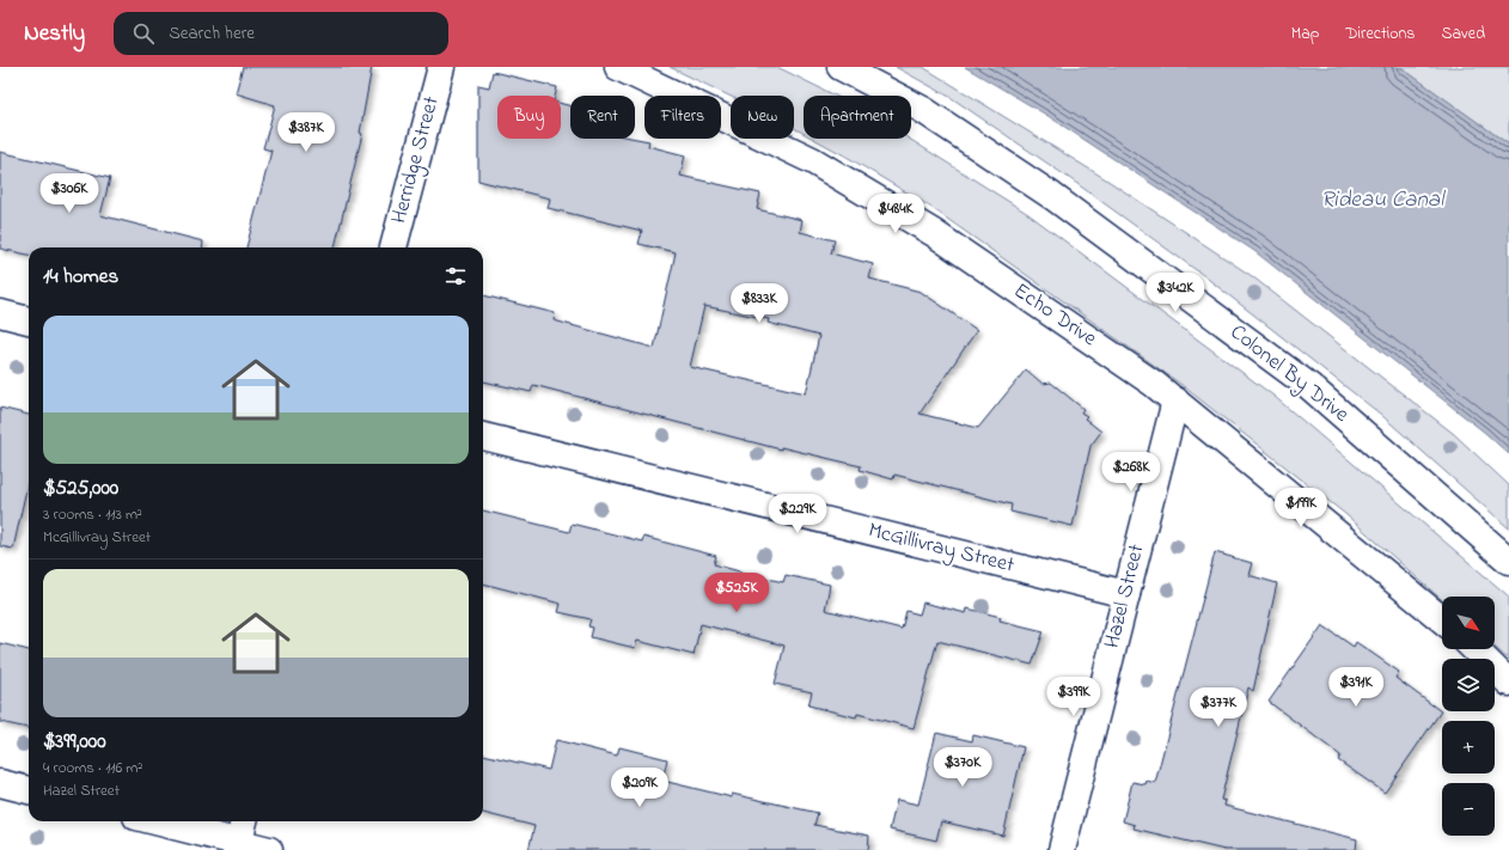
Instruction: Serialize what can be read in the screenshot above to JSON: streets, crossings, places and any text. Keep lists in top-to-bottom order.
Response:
{
  "streets": {
    "street": [
      "Herridge Street",
      "Echo Drive",
      "Colonel By Drive",
      "McGillivray Street",
      "Hazel Street"
    ]
  },
  "crossings": [
    ["Echo Drive", "Hazel Street"],
    ["McGillivray Street", "Hazel Street"]
  ],
  "water": ["Rideau Canal"],
  "north": "bottom right",
  "page": {
    "header": "Nestly",
    "search": "Search here",
    "nav": ["Map", "Directions", "Saved"],
    "chip": [
      "Buy",
      "Rent",
      "Filters",
      "New",
      "Apartment"
    ],
    "price": [
      "$387K",
      "$306K",
      "$484K",
      "$342K",
      "$833K",
      "$268K",
      "$199K",
      "$229K",
      "$525K",
      "$391K",
      "$399K",
      "$377K",
      "$370K",
      "$209K"
    ],
    "heading": "14 homes",
    "list": [
      {
        "name": "$525,000",
        "note": "3 rooms · 113 m² · McGillivray Street"
      },
      {
        "name": "$399,000",
        "note": "4 rooms · 116 m² · Hazel Street"
      }
    ],
    "map_buttons": ["+", "−"]
  }
}
